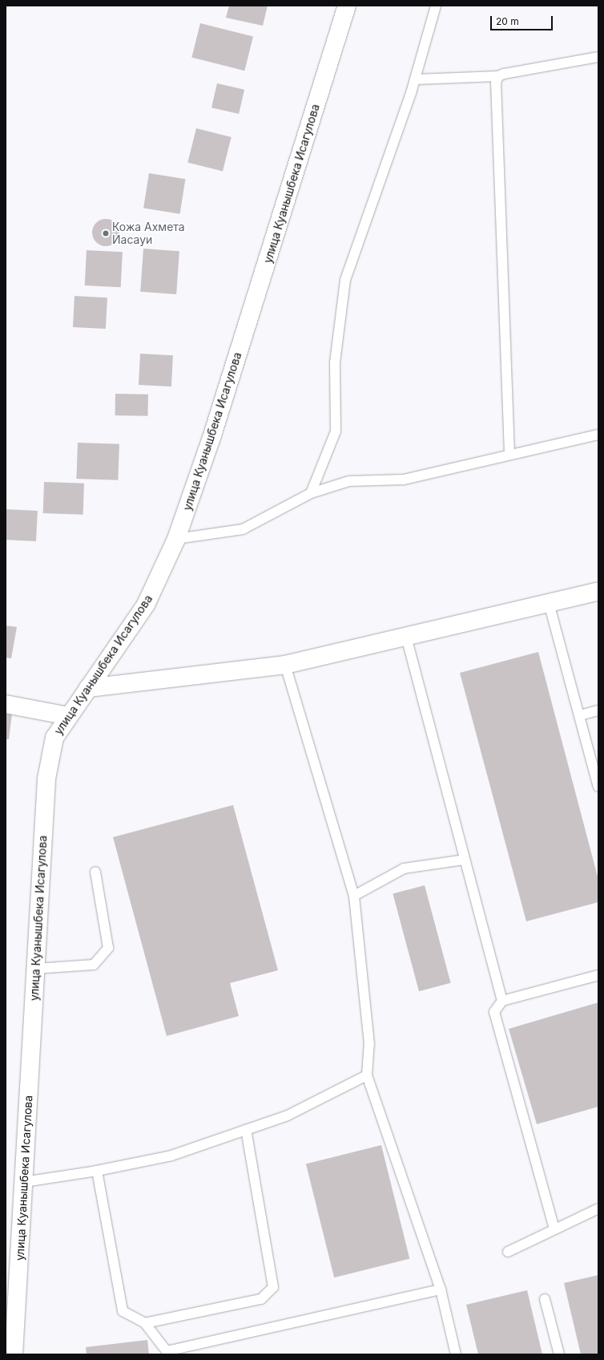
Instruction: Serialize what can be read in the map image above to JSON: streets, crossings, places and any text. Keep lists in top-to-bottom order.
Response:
{
  "streets": {
    "street": ["улица Куанышбека Исагулова"]
  },
  "places": ["Кожа Ахмета Иасауи"],
  "scale_bar": "20 m"
}
